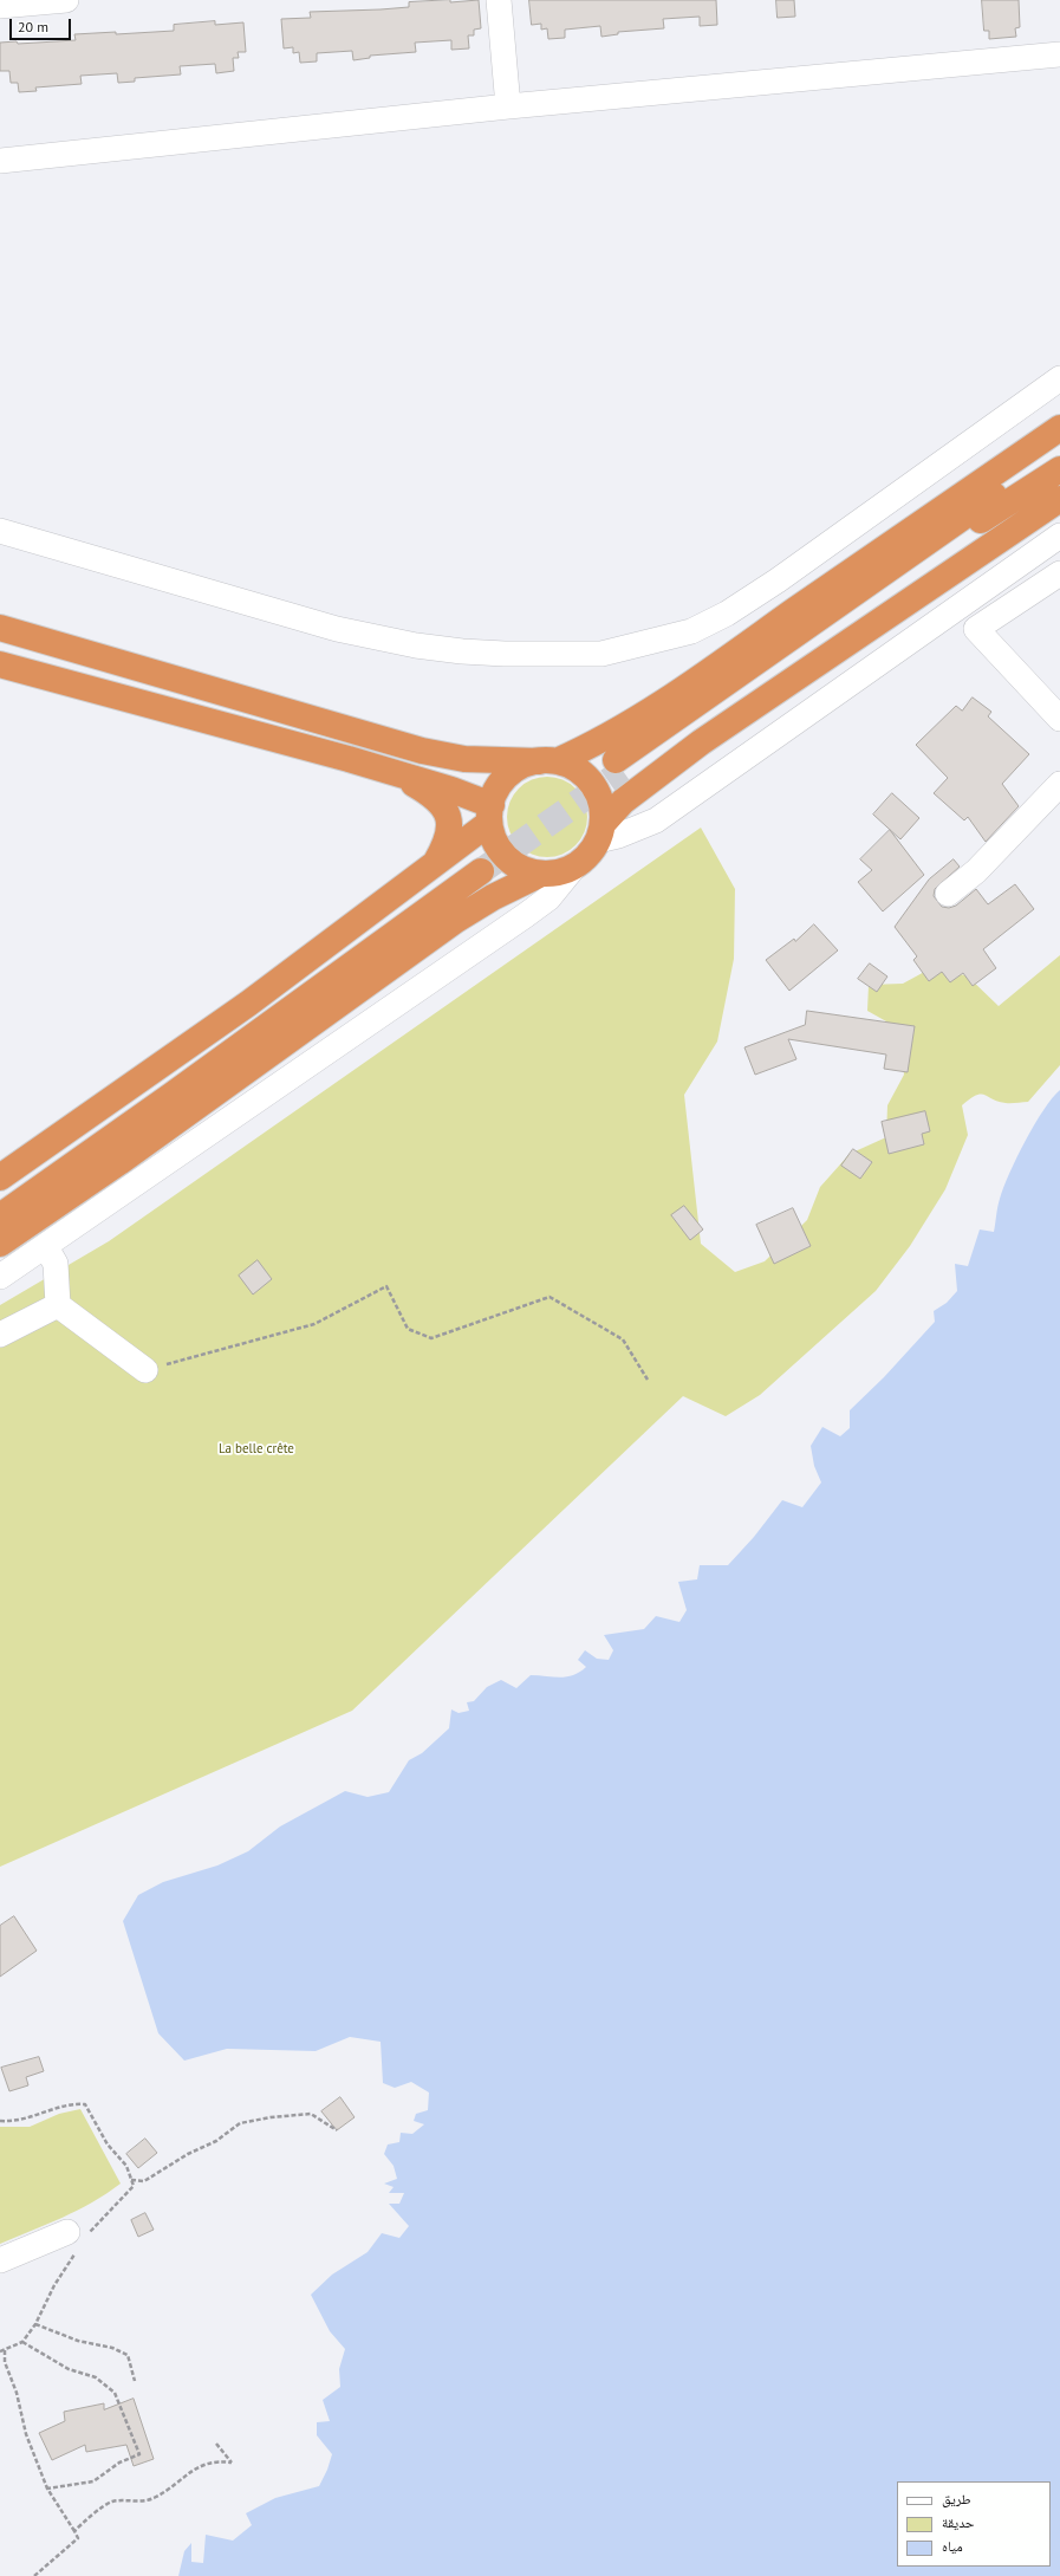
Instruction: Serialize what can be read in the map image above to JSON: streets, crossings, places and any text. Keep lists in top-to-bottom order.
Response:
{
  "parks": ["La belle crête"],
  "legend": ["طريق", "حديقة", "مياه"],
  "scale_bar": "20 m"
}
